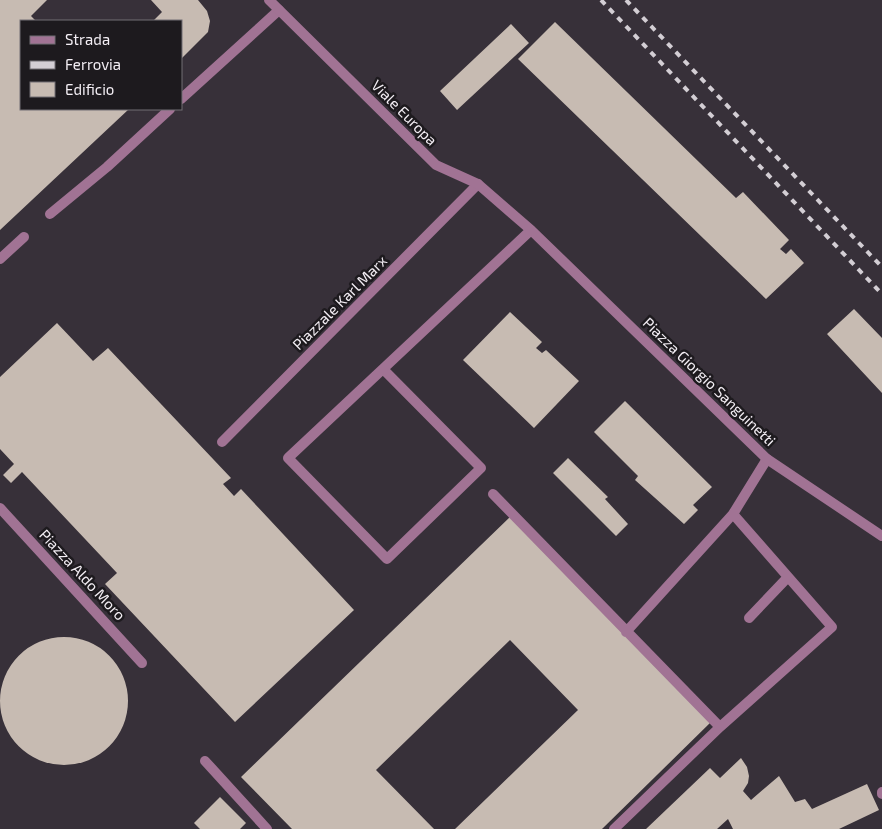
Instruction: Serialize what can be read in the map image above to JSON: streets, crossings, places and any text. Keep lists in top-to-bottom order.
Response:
{
  "streets": {
    "street": [
      "Viale Europa",
      "Piazzale Karl Marx",
      "Piazza Giorgio Sanguinetti",
      "Piazza Aldo Moro"
    ]
  },
  "crossings": [
    ["Viale Europa", "Piazzale Karl Marx"],
    ["Viale Europa", "Piazza Giorgio Sanguinetti"]
  ],
  "legend": ["Strada", "Ferrovia", "Edificio"]
}
